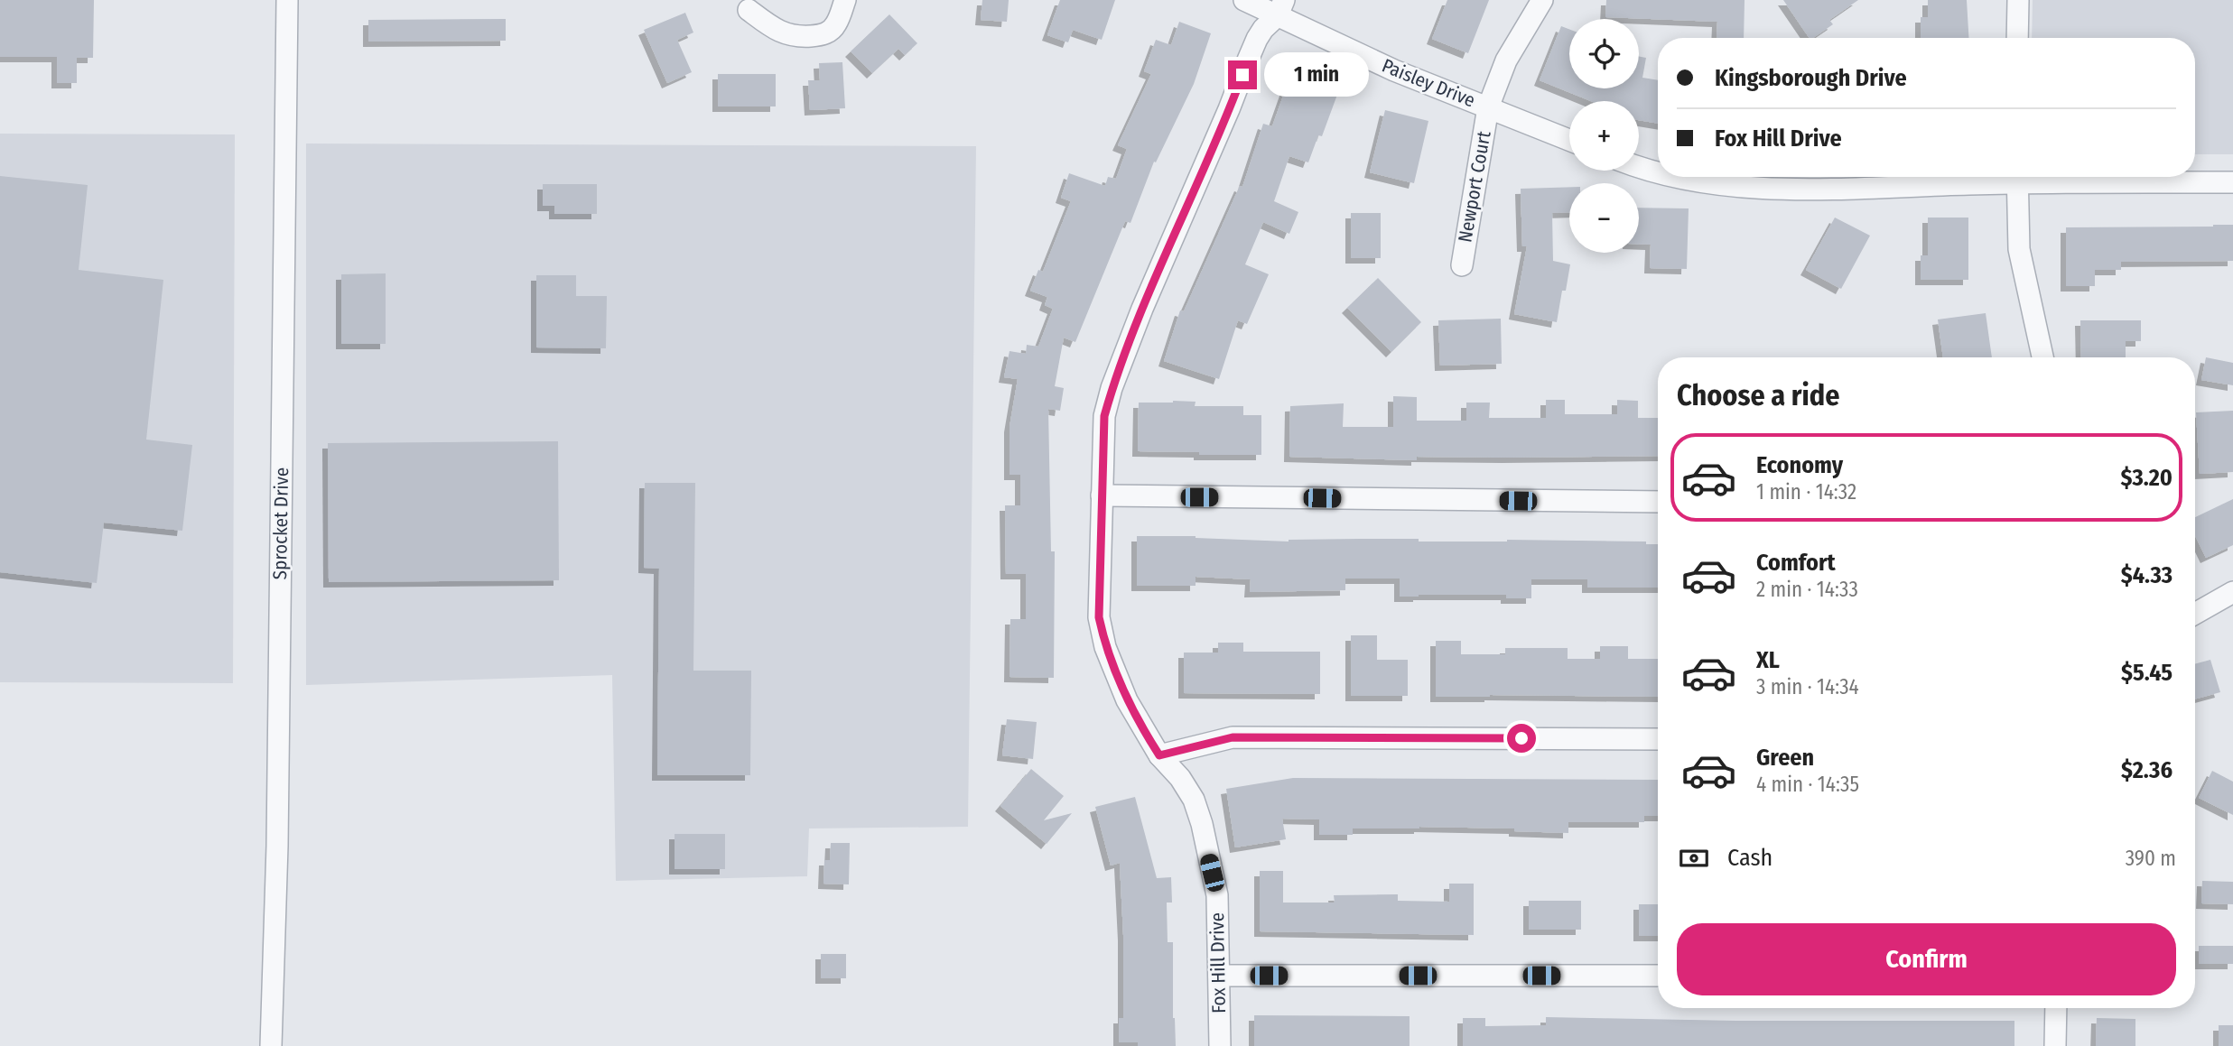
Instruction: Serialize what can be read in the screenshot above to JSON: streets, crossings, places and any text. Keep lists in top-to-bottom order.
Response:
{
  "streets": {
    "street": [
      "Paisley Drive",
      "Newport Court",
      "Sprocket Drive",
      "Fox Hill Drive"
    ]
  },
  "crossings": [
    ["Paisley Drive", "Newport Court"],
    ["Paisley Drive", "Fox Hill Drive"]
  ],
  "page": {
    "map_buttons": ["+", "−"],
    "banner": ["Kingsborough Drive", "Fox Hill Drive"],
    "bubble": "1 min",
    "heading": "Choose a ride",
    "list": [
      {
        "name": "Economy",
        "note": "1 min · 14:32",
        "value": "$3.20"
      },
      {
        "name": "Comfort",
        "note": "2 min · 14:33",
        "value": "$4.33"
      },
      {
        "name": "XL",
        "note": "3 min · 14:34",
        "value": "$5.45"
      },
      {
        "name": "Green",
        "note": "4 min · 14:35",
        "value": "$2.36"
      }
    ],
    "pay": ["Cash", "390 m"],
    "buttons": "Confirm"
  }
}
